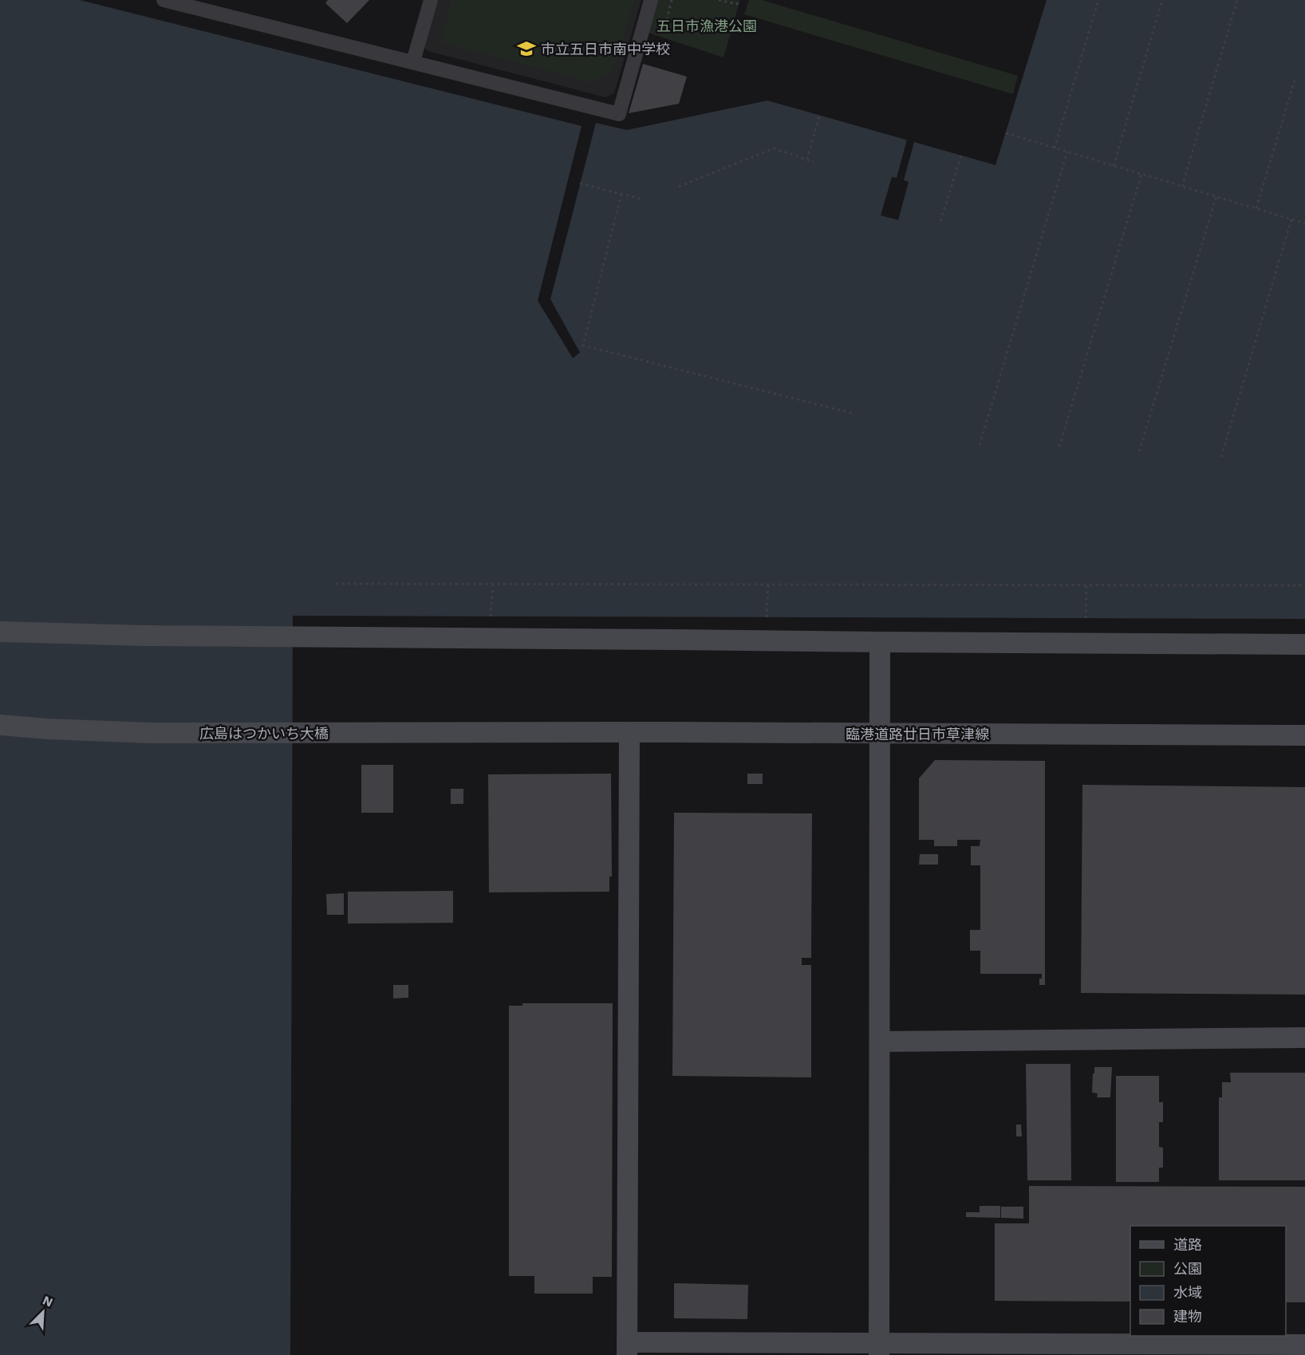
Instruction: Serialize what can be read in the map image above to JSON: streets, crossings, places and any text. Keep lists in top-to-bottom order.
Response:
{
  "streets": {
    "street": ["広島はつかいち大橋", "臨港道路廿日市草津線"]
  },
  "crossings": [
    ["広島はつかいち大橋", "臨港道路廿日市草津線"]
  ],
  "parks": ["五日市漁港公園"],
  "places": {
    "school or university": ["市立五日市南中学校"]
  },
  "legend": [
    "道路",
    "公園",
    "水域",
    "建物"
  ],
  "north": "top right"
}
